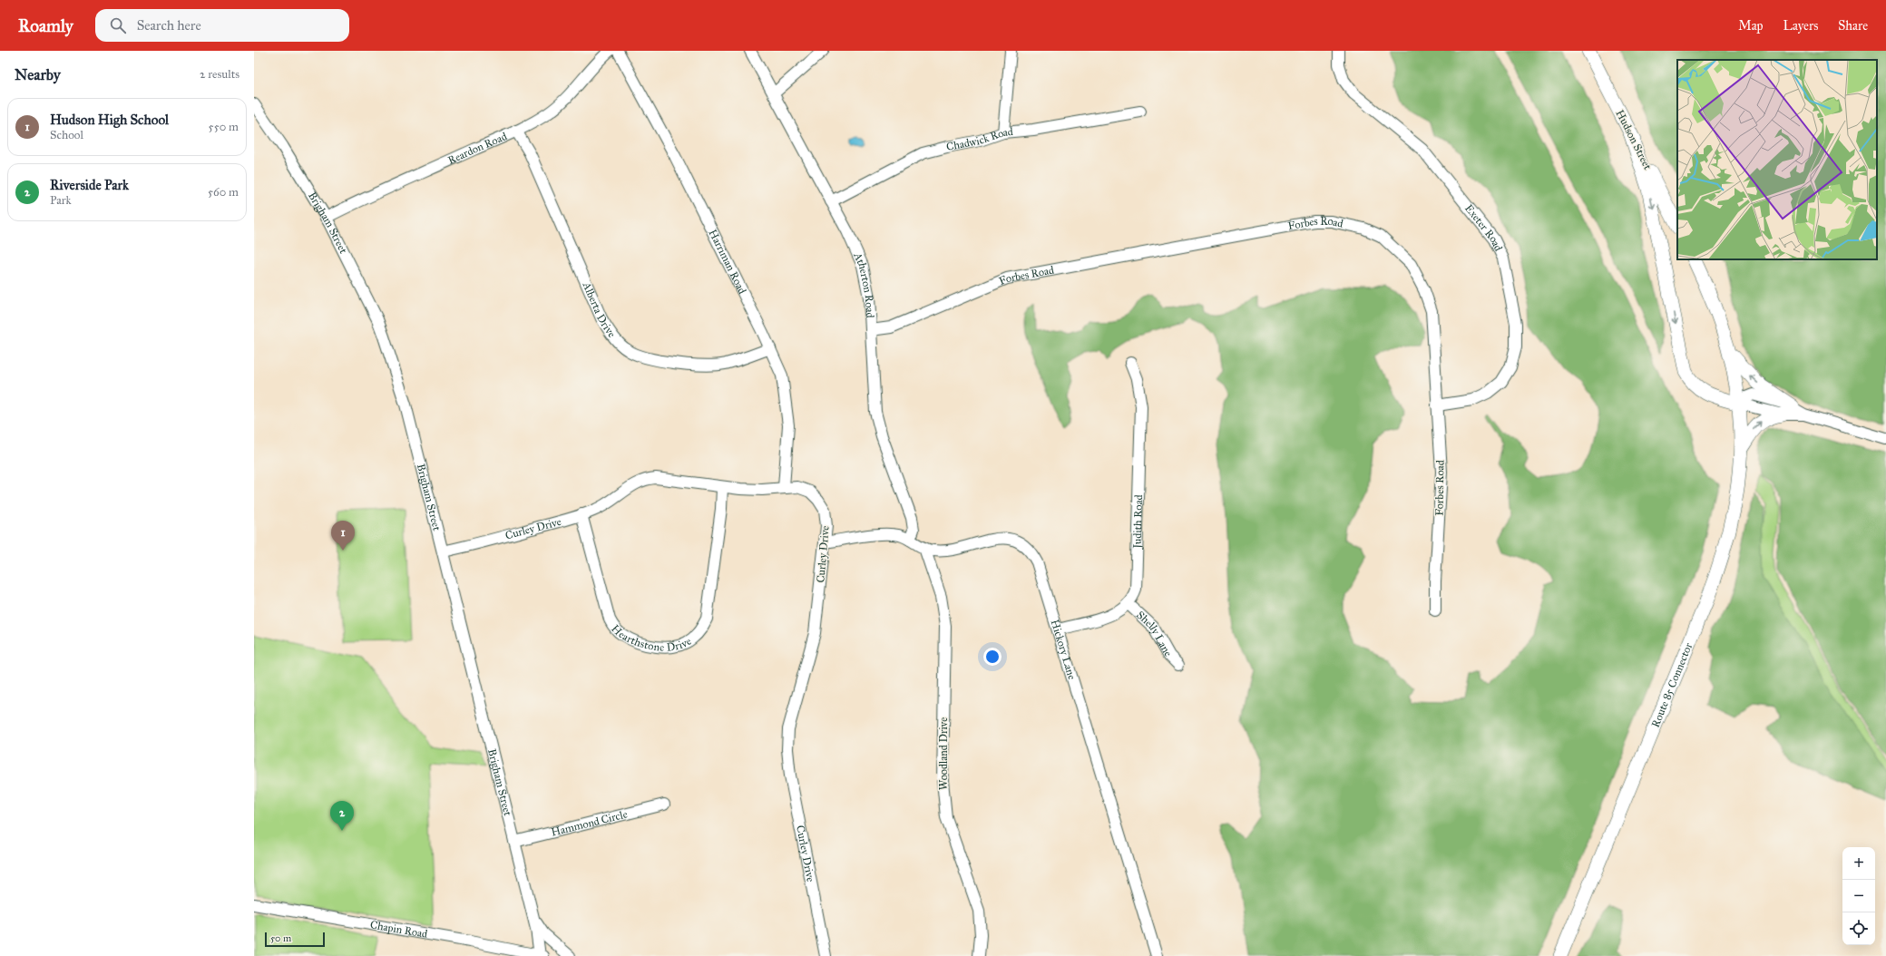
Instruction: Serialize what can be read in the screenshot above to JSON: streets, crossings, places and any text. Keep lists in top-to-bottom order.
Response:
{
  "streets": {
    "main road": ["Hudson Street", "Route 85 Connector"],
    "street": [
      "Chadwick Road",
      "Reardon Road",
      "Brigham Street",
      "Forbes Road",
      "Exeter Road",
      "Harriman Road",
      "Atherton Road",
      "Alberta Drive",
      "Judith Road",
      "Curley Drive",
      "Hearthstone Drive",
      "Shelly Lane",
      "Hickory Lane",
      "Woodland Drive",
      "Hammond Circle",
      "Chapin Road"
    ]
  },
  "crossings": [
    ["Chadwick Road", "Atherton Road"],
    ["Reardon Road", "Brigham Street"],
    ["Reardon Road", "Alberta Drive"],
    ["Brigham Street", "Curley Drive"],
    ["Brigham Street", "Hammond Circle"],
    ["Brigham Street", "Chapin Road"],
    ["Forbes Road", "Exeter Road"],
    ["Forbes Road", "Atherton Road"],
    ["Harriman Road", "Alberta Drive"],
    ["Harriman Road", "Curley Drive"],
    ["Atherton Road", "Hickory Lane"],
    ["Judith Road", "Shelly Lane"],
    ["Curley Drive", "Hearthstone Drive"],
    ["Curley Drive", "Hickory Lane"],
    ["Hickory Lane", "Woodland Drive"]
  ],
  "scale_bar": "50 m",
  "page": {
    "header": "Roamly",
    "search": "Search here",
    "nav": ["Map", "Layers", "Share"],
    "heading": ["Nearby", "2 results"],
    "list": [
      {
        "mark": "1",
        "name": "Hudson High School",
        "note": "School",
        "value": "550 m"
      },
      {
        "mark": "2",
        "name": "Riverside Park",
        "note": "Park",
        "value": "560 m"
      }
    ],
    "pins": ["1", "2"],
    "map_buttons": ["+", "−"],
    "scale": "50 m"
  }
}
